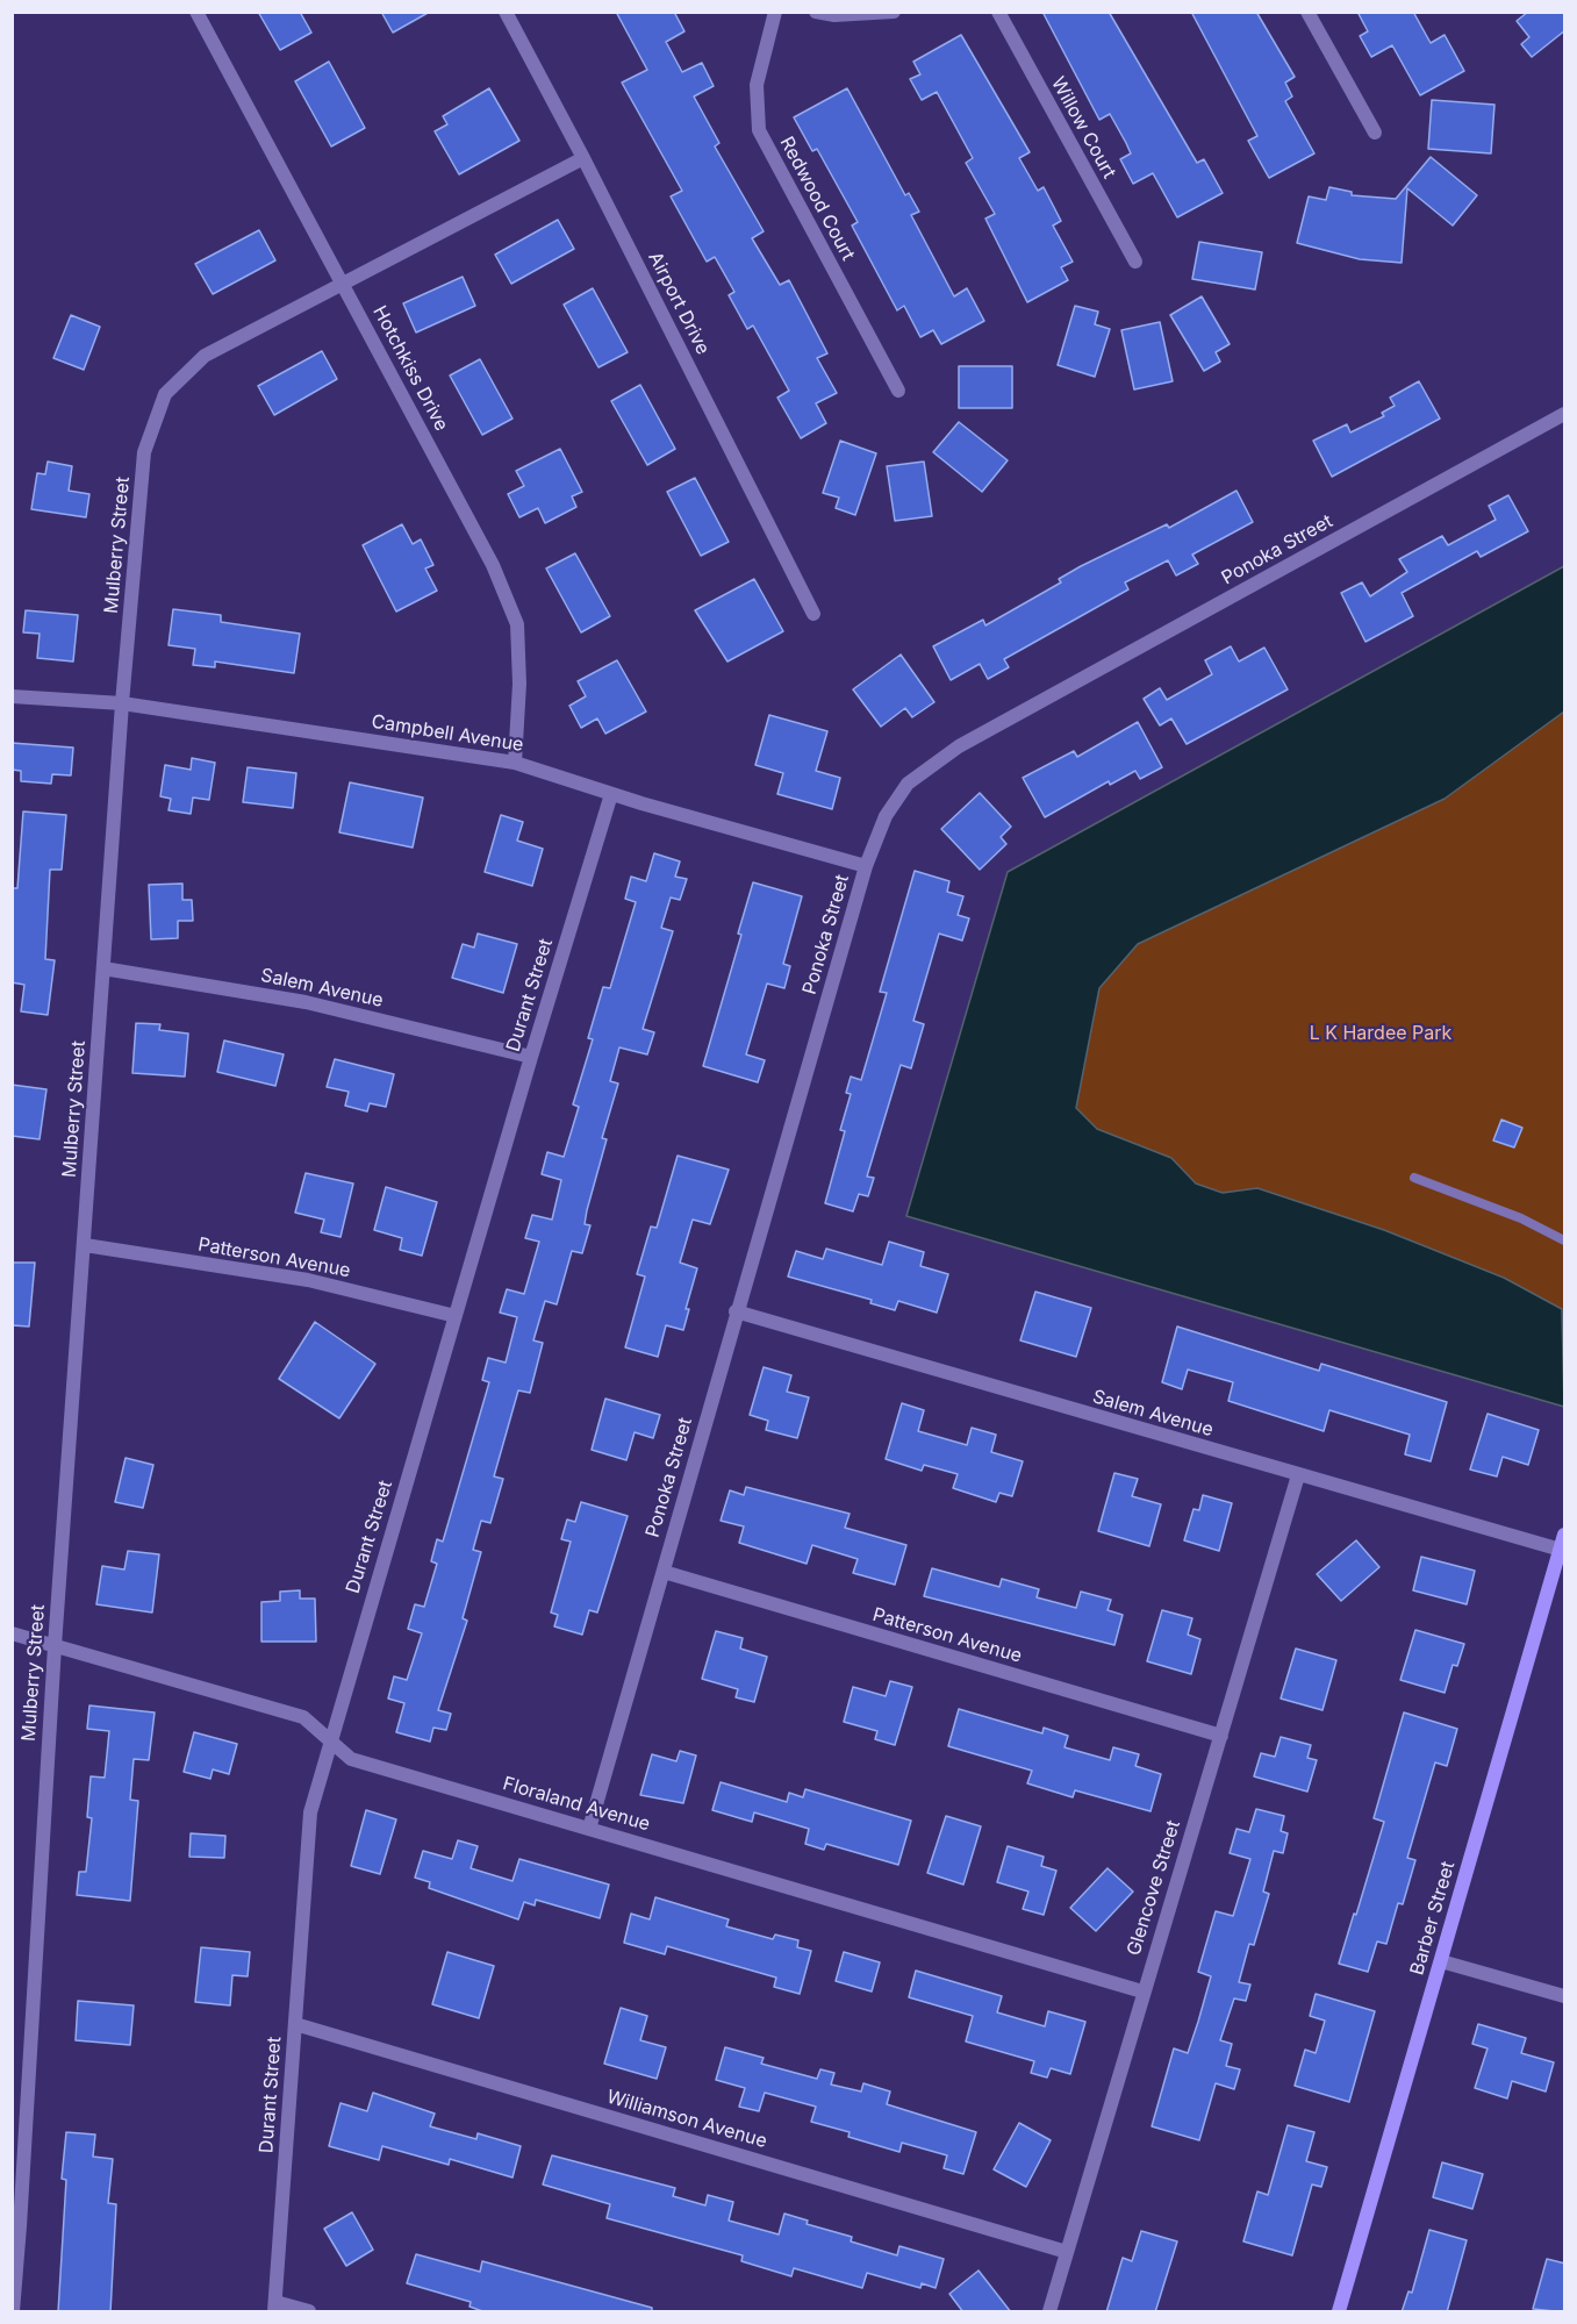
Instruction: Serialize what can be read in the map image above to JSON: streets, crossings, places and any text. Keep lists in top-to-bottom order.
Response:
{
  "streets": {
    "street": [
      "Willow Court",
      "Redwood Court",
      "Airport Drive",
      "Hotchkiss Drive",
      "Mulberry Street",
      "Ponoka Street",
      "Campbell Avenue",
      "Salem Avenue",
      "Durant Street",
      "Patterson Avenue",
      "Floraland Avenue",
      "Glencove Street",
      "Barber Street",
      "Williamson Avenue"
    ]
  },
  "crossings": [
    ["Airport Drive", "Mulberry Street"],
    ["Hotchkiss Drive", "Mulberry Street"],
    ["Hotchkiss Drive", "Campbell Avenue"],
    ["Mulberry Street", "Campbell Avenue"],
    ["Mulberry Street", "Salem Avenue"],
    ["Mulberry Street", "Patterson Avenue"],
    ["Mulberry Street", "Floraland Avenue"],
    ["Ponoka Street", "Campbell Avenue"],
    ["Ponoka Street", "Salem Avenue"],
    ["Ponoka Street", "Patterson Avenue"],
    ["Ponoka Street", "Floraland Avenue"],
    ["Campbell Avenue", "Durant Street"],
    ["Salem Avenue", "Durant Street"],
    ["Salem Avenue", "Glencove Street"],
    ["Salem Avenue", "Barber Street"],
    ["Durant Street", "Patterson Avenue"],
    ["Durant Street", "Floraland Avenue"],
    ["Durant Street", "Williamson Avenue"],
    ["Patterson Avenue", "Glencove Street"],
    ["Floraland Avenue", "Glencove Street"],
    ["Glencove Street", "Williamson Avenue"]
  ],
  "parks": ["L K Hardee Park"]
}
